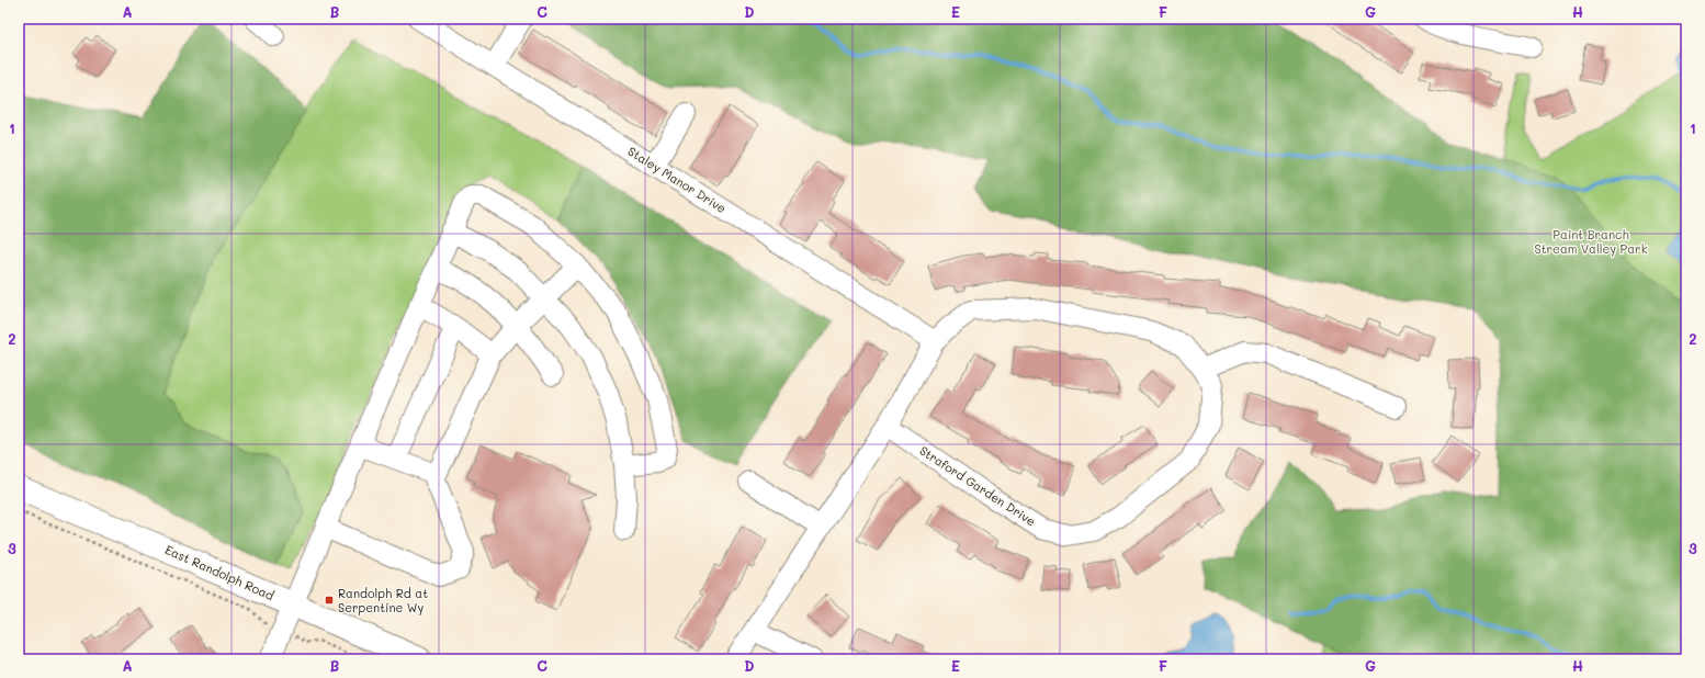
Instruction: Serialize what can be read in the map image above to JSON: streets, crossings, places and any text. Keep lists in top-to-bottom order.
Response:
{
  "streets": {
    "main road": ["East Randolph Road"],
    "street": ["Staley Manor Drive", "Straford Garden Drive"]
  },
  "crossings": [
    ["Staley Manor Drive", "Straford Garden Drive"]
  ],
  "parks": ["Paint Branch Stream Valley Park"],
  "places": {
    "transit": ["Randolph Rd at Serpentine Wy"]
  },
  "grid": {
    "columns": [
      "A",
      "B",
      "C",
      "D",
      "E",
      "F",
      "G",
      "H"
    ],
    "rows": ["1", "2", "3"]
  }
}
